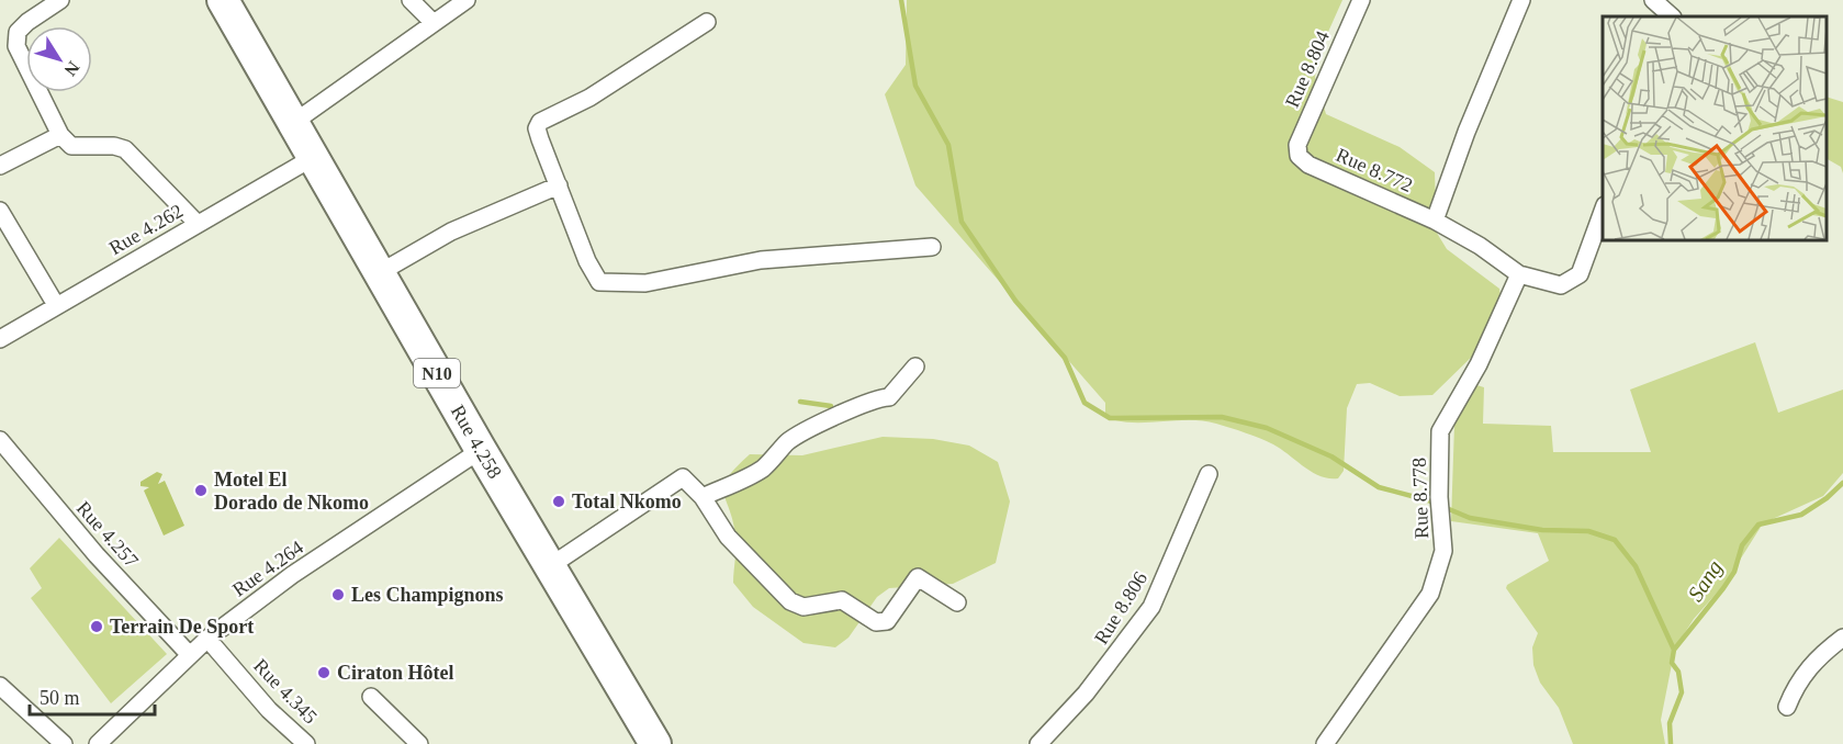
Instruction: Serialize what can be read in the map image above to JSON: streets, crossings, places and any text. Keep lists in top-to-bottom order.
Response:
{
  "streets": {
    "highway": ["N10", "Rue 4.258"],
    "street": [
      "Rue 8.804",
      "Rue 8.772",
      "Rue 4.262",
      "Rue 8.778",
      "Rue 4.257",
      "Rue 4.264",
      "Rue 8.806",
      "Rue 4.345"
    ]
  },
  "crossings": [
    ["Rue 8.804", "Rue 8.772"],
    ["Rue 4.262", "Rue 4.258"],
    ["Rue 4.258", "Rue 4.264"],
    ["Rue 4.257", "Rue 4.264"],
    ["Rue 4.264", "Rue 4.345"]
  ],
  "water": ["Sang"],
  "places": [
    "Motel El Dorado de Nkomo",
    "Total Nkomo",
    "Les Champignons",
    "Terrain De Sport",
    "Ciraton Hôtel"
  ],
  "scale_bar": "50 m",
  "north": "bottom right"
}
